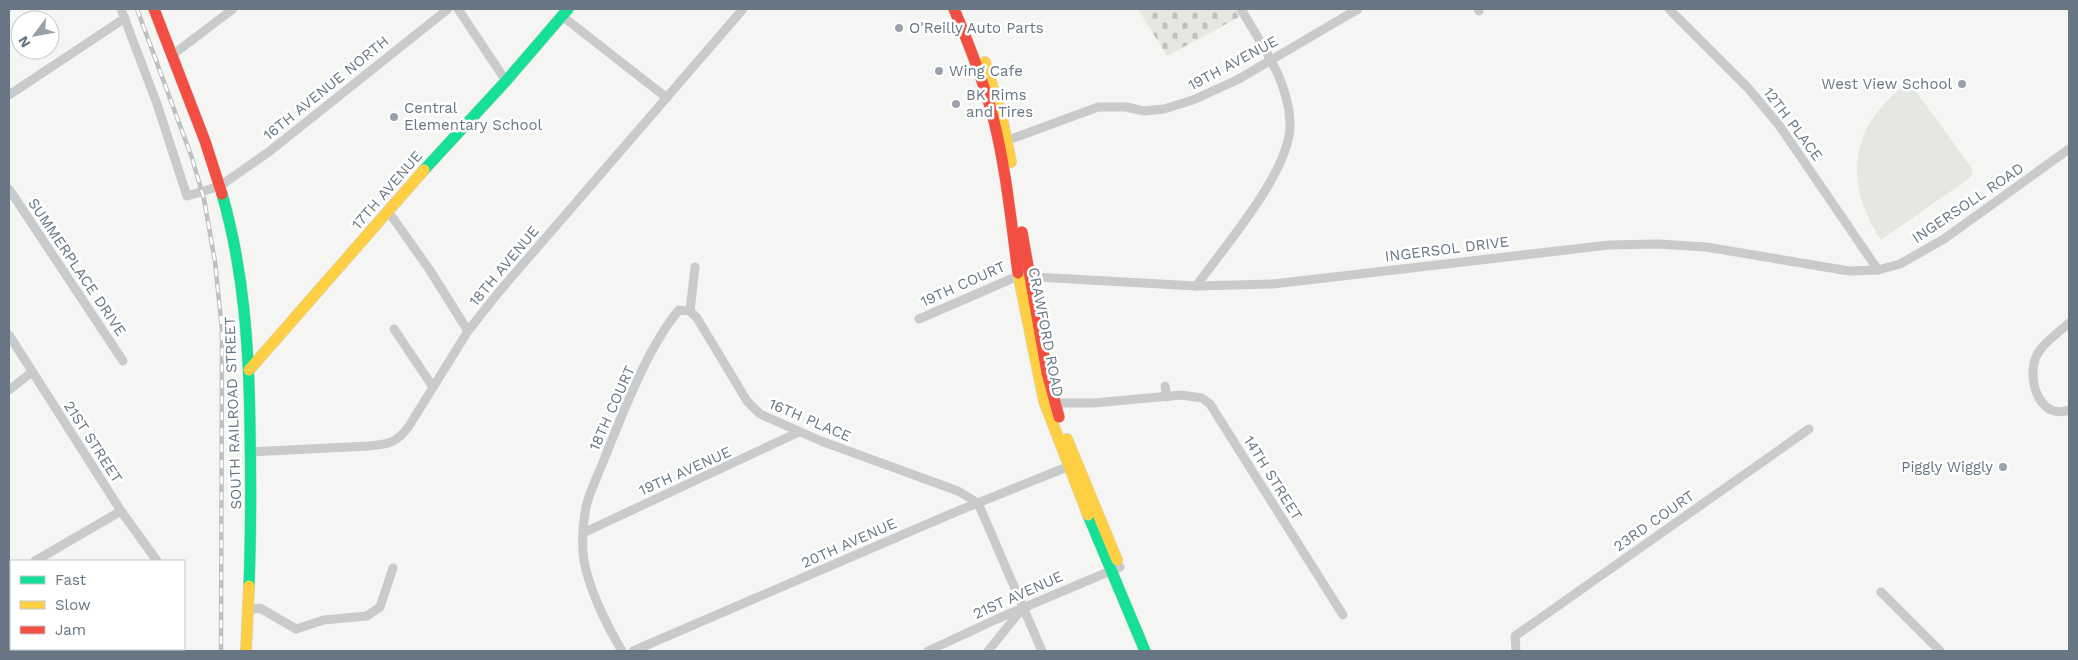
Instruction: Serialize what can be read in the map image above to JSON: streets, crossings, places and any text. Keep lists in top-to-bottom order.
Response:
{
  "streets": {
    "street": [
      "19TH AVENUE",
      "16TH AVENUE NORTH",
      "12TH PLACE",
      "17TH AVENUE",
      "INGERSOLL ROAD",
      "INGERSOL DRIVE",
      "18TH AVENUE",
      "SUMMERPLACE DRIVE",
      "19TH COURT",
      "CRAWFORD ROAD",
      "18TH COURT",
      "SOUTH RAILROAD STREET",
      "16TH PLACE",
      "21ST STREET",
      "14TH STREET",
      "23RD COURT",
      "20TH AVENUE",
      "21ST AVENUE"
    ]
  },
  "crossings": [
    ["19TH AVENUE", "CRAWFORD ROAD"],
    ["19TH AVENUE", "18TH COURT"],
    ["19TH AVENUE", "16TH PLACE"],
    ["16TH AVENUE NORTH", "SOUTH RAILROAD STREET"],
    ["12TH PLACE", "INGERSOLL ROAD"],
    ["12TH PLACE", "INGERSOL DRIVE"],
    ["17TH AVENUE", "SOUTH RAILROAD STREET"],
    ["INGERSOLL ROAD", "INGERSOL DRIVE"],
    ["INGERSOL DRIVE", "19TH COURT"],
    ["INGERSOL DRIVE", "CRAWFORD ROAD"],
    ["18TH AVENUE", "SOUTH RAILROAD STREET"],
    ["19TH COURT", "CRAWFORD ROAD"],
    ["CRAWFORD ROAD", "20TH AVENUE"],
    ["CRAWFORD ROAD", "21ST AVENUE"],
    ["18TH COURT", "16TH PLACE"],
    ["16TH PLACE", "20TH AVENUE"]
  ],
  "places": [
    "O'Reilly Auto Parts",
    "Wing Cafe",
    "West View School",
    "BK Rims and Tires",
    "Central Elementary School",
    "Piggly Wiggly"
  ],
  "legend": ["Fast", "Slow", "Jam"],
  "north": "bottom left"
}
